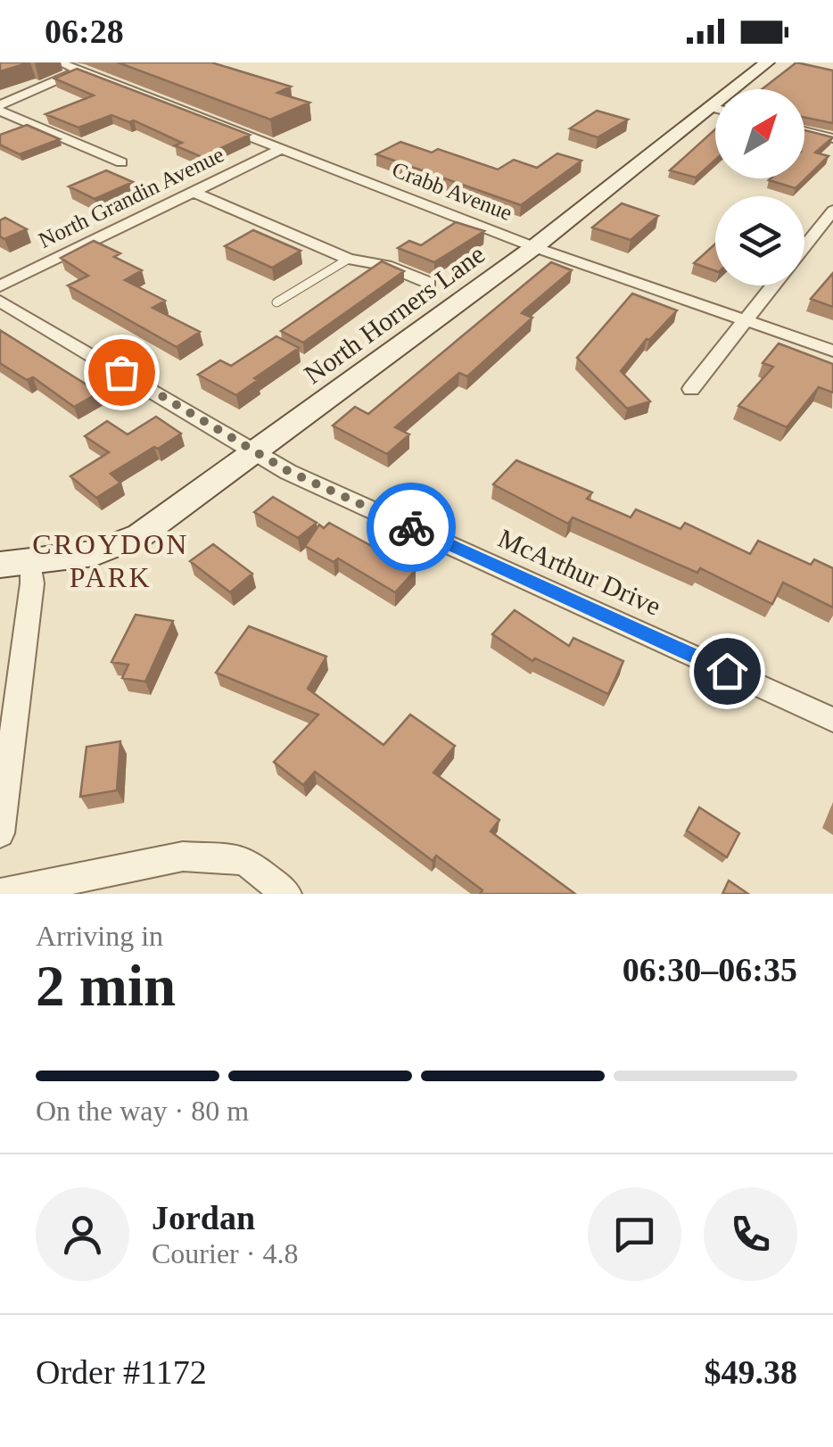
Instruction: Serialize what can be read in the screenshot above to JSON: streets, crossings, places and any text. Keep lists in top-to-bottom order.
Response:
{
  "streets": {
    "street": [
      "Crabb Avenue",
      "North Grandin Avenue",
      "North Horners Lane",
      "McArthur Drive"
    ]
  },
  "crossings": [
    ["Crabb Avenue", "North Grandin Avenue"],
    ["Crabb Avenue", "North Horners Lane"],
    ["North Horners Lane", "McArthur Drive"]
  ],
  "districts": ["CROYDON PARK"],
  "north": "top right",
  "page": {
    "status": "06:28",
    "heading": ["2 min", "Arriving in", "06:30–06:35"],
    "panel": [
      "Jordan",
      "Courier · 4.8",
      "Order #1172",
      "$49.38"
    ],
    "bar": "On the way · 80 m"
  }
}
